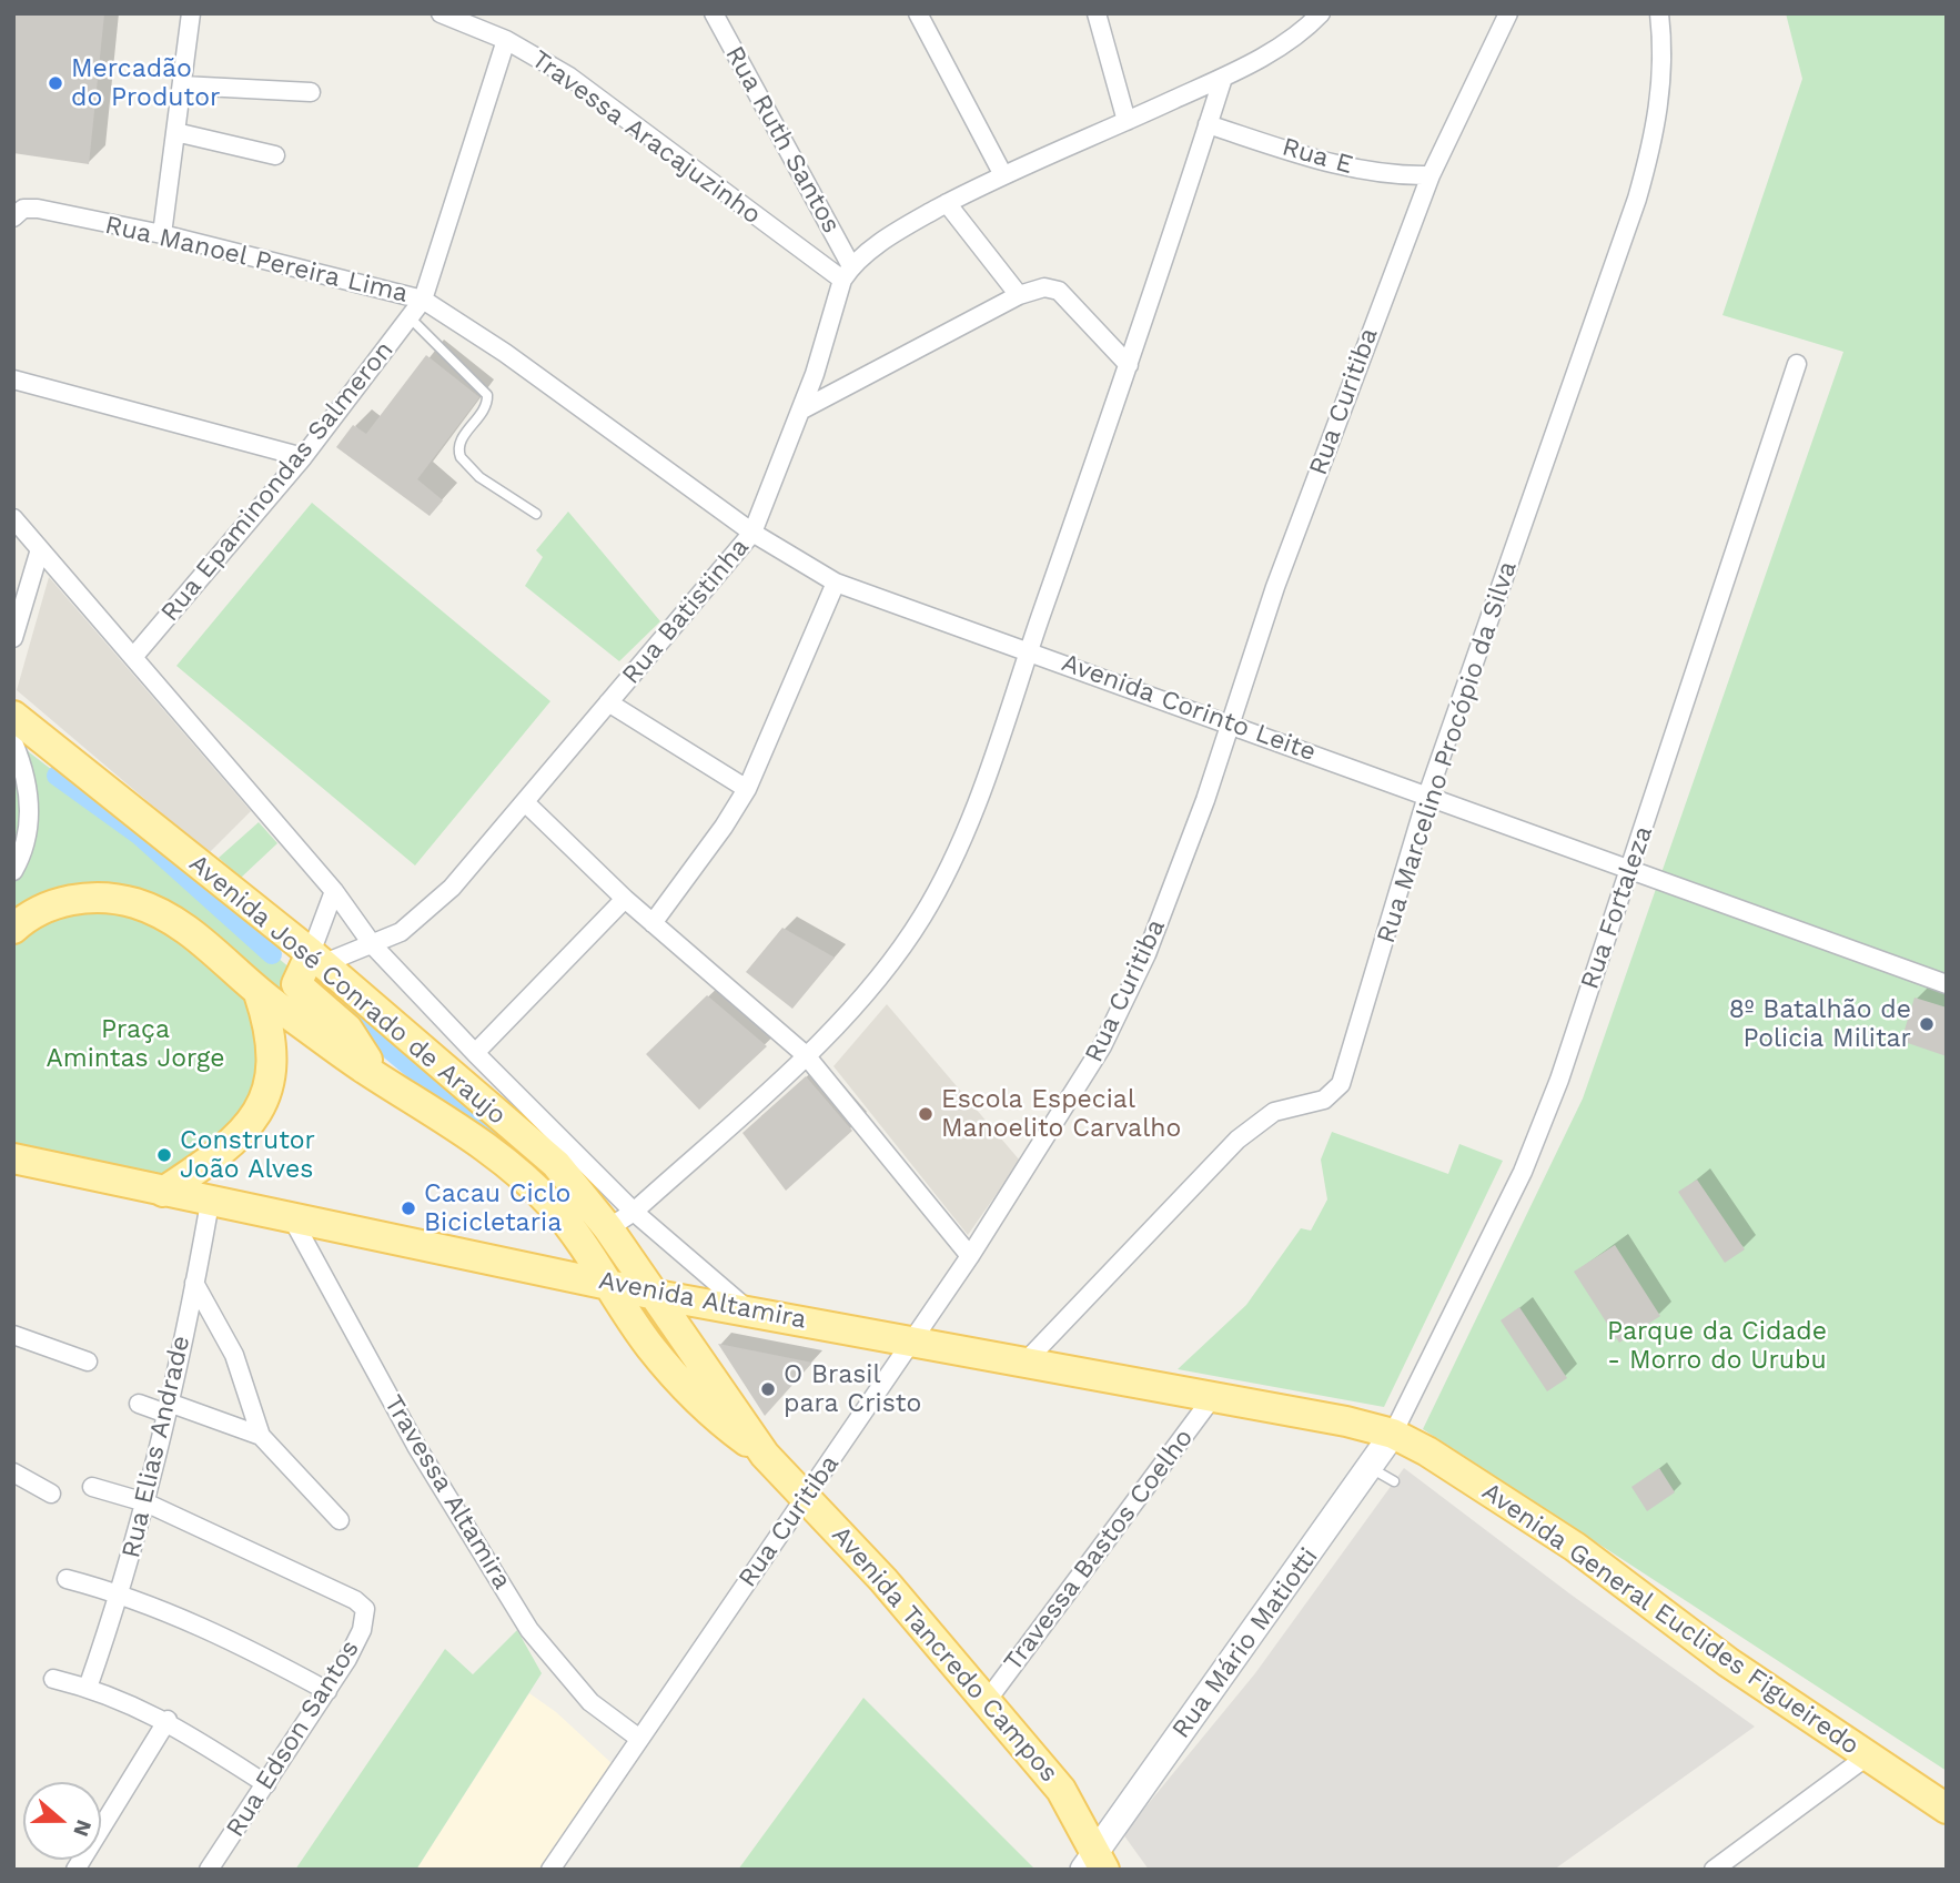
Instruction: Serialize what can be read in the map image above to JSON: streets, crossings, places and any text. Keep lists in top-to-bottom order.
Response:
{
  "streets": {
    "main road": [
      "Avenida José Conrado de Araujo",
      "Avenida Altamira",
      "Avenida General Euclides Figueiredo",
      "Rua Mário Matiotti",
      "Avenida Tancredo Campos"
    ],
    "street": [
      "Travessa Aracajuzinho",
      "Rua Ruth Santos",
      "Rua E",
      "Rua Manoel Pereira Lima",
      "Rua Curitiba",
      "Rua Epaminondas Salmeron",
      "Rua Batistinha",
      "Avenida Corinto Leite",
      "Rua Marcelino Procópio da Silva",
      "Rua Fortaleza",
      "Rua Elias Andrade",
      "Travessa Altamira",
      "Travessa Bastos Coelho",
      "Rua Edson Santos"
    ]
  },
  "crossings": [
    ["Travessa Aracajuzinho", "Rua Ruth Santos"],
    ["Travessa Aracajuzinho", "Rua Epaminondas Salmeron"],
    ["Travessa Aracajuzinho", "Rua Batistinha"],
    ["Rua Ruth Santos", "Rua Batistinha"],
    ["Rua E", "Rua Curitiba"],
    ["Rua Manoel Pereira Lima", "Rua Epaminondas Salmeron"],
    ["Rua Manoel Pereira Lima", "Rua Batistinha"],
    ["Rua Manoel Pereira Lima", "Avenida Corinto Leite"],
    ["Rua Curitiba", "Avenida Corinto Leite"],
    ["Rua Curitiba", "Avenida Altamira"],
    ["Rua Curitiba", "Travessa Altamira"],
    ["Rua Curitiba", "Avenida Tancredo Campos"],
    ["Rua Batistinha", "Avenida Corinto Leite"],
    ["Rua Batistinha", "Avenida José Conrado de Araujo"],
    ["Avenida Corinto Leite", "Rua Marcelino Procópio da Silva"],
    ["Avenida Corinto Leite", "Rua Fortaleza"],
    ["Rua Marcelino Procópio da Silva", "Avenida Altamira"],
    ["Rua Fortaleza", "Avenida Altamira"],
    ["Rua Fortaleza", "Avenida General Euclides Figueiredo"],
    ["Rua Fortaleza", "Rua Mário Matiotti"],
    ["Avenida José Conrado de Araujo", "Avenida Altamira"],
    ["Avenida José Conrado de Araujo", "Avenida Tancredo Campos"],
    ["Avenida Altamira", "Rua Elias Andrade"],
    ["Avenida Altamira", "Travessa Altamira"],
    ["Avenida Altamira", "Travessa Bastos Coelho"],
    ["Avenida Altamira", "Avenida General Euclides Figueiredo"],
    ["Avenida Altamira", "Rua Mário Matiotti"],
    ["Avenida Altamira", "Avenida Tancredo Campos"],
    ["Rua Elias Andrade", "Rua Edson Santos"],
    ["Travessa Bastos Coelho", "Avenida Tancredo Campos"],
    ["Avenida General Euclides Figueiredo", "Rua Mário Matiotti"],
    ["Rua Mário Matiotti", "Avenida Tancredo Campos"]
  ],
  "parks": ["Praça Amintas Jorge", "Parque da Cidade - Morro do Urubu"],
  "places": [
    "Mercadão do Produtor",
    "8º Batalhão de Policia Militar",
    "Escola Especial Manoelito Carvalho",
    "Construtor João Alves",
    "Cacau Ciclo Bicicletaria",
    "O Brasil para Cristo"
  ],
  "north": "right"
}
